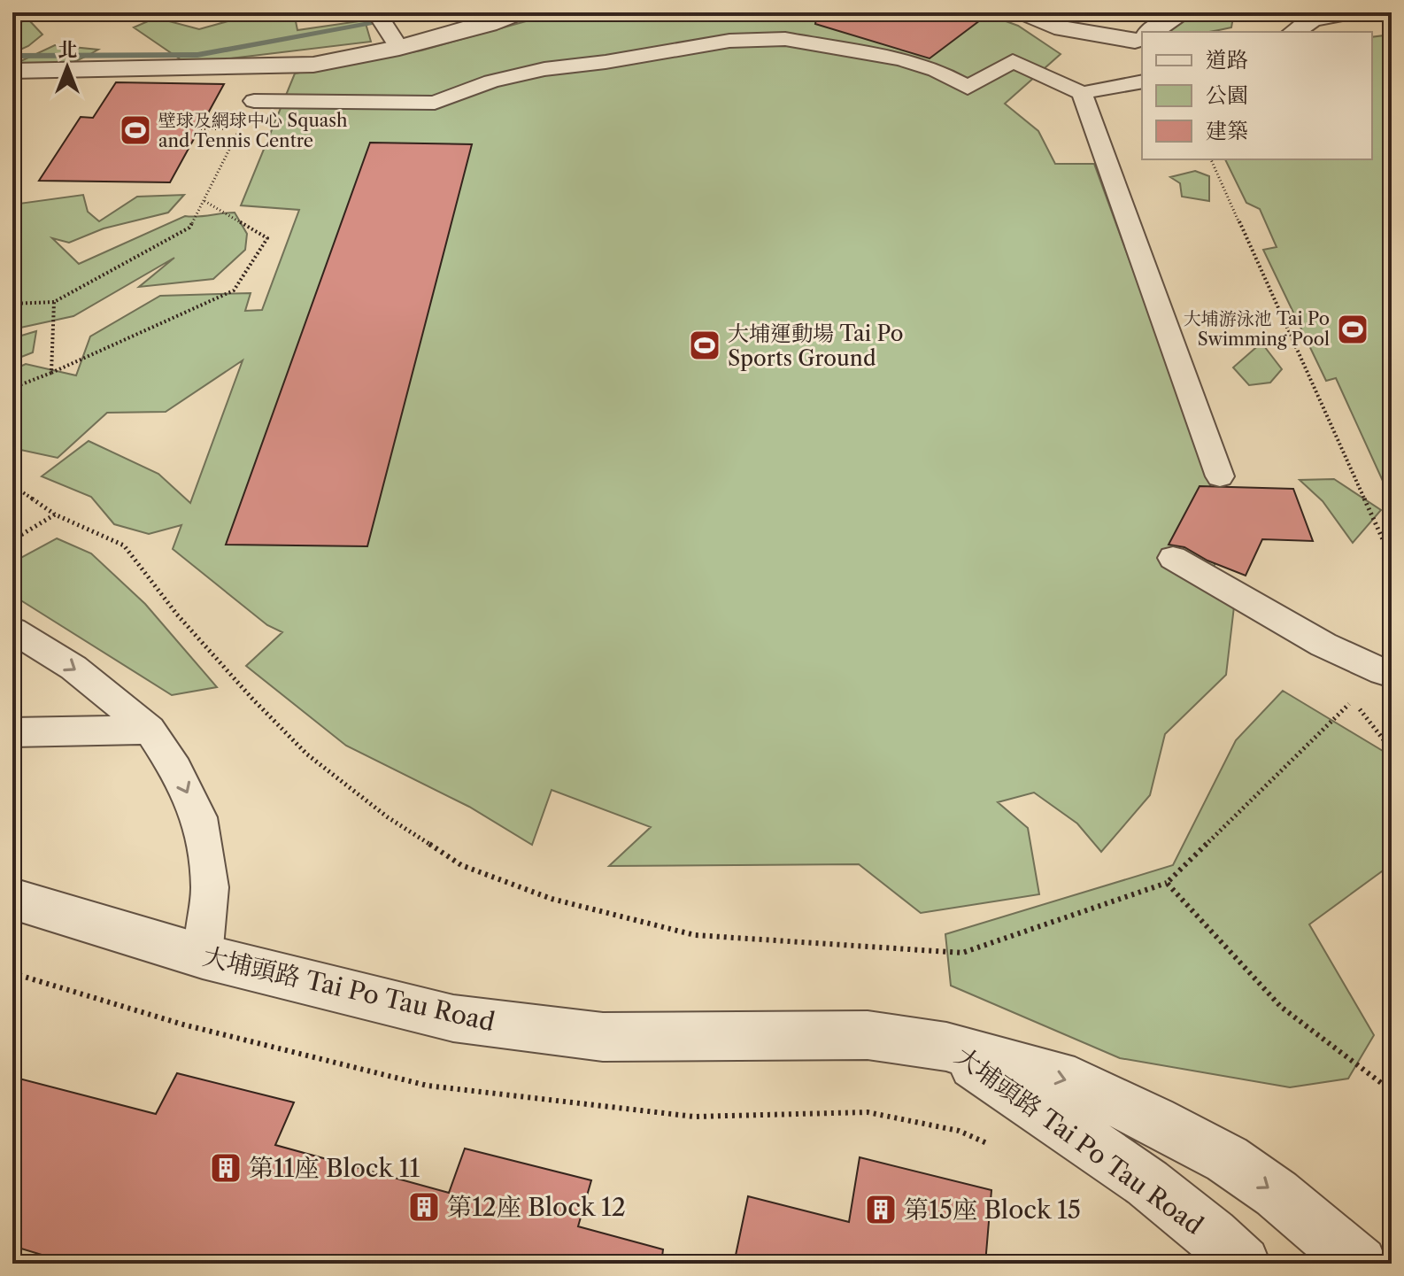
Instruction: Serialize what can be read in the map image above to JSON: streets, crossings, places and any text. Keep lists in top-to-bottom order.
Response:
{
  "streets": {
    "street": ["大埔頭路 Tai Po Tau Road"]
  },
  "places": {
    "sports": ["壁球及網球中心 Squash and Tennis Centre", "大埔游泳池 Tai Po Swimming Pool", "大埔運動場 Tai Po Sports Ground"],
    "building": ["第11座 Block 11", "第12座 Block 12", "第15座 Block 15"]
  },
  "legend": ["道路", "公園", "建築"],
  "north": "top"
}
